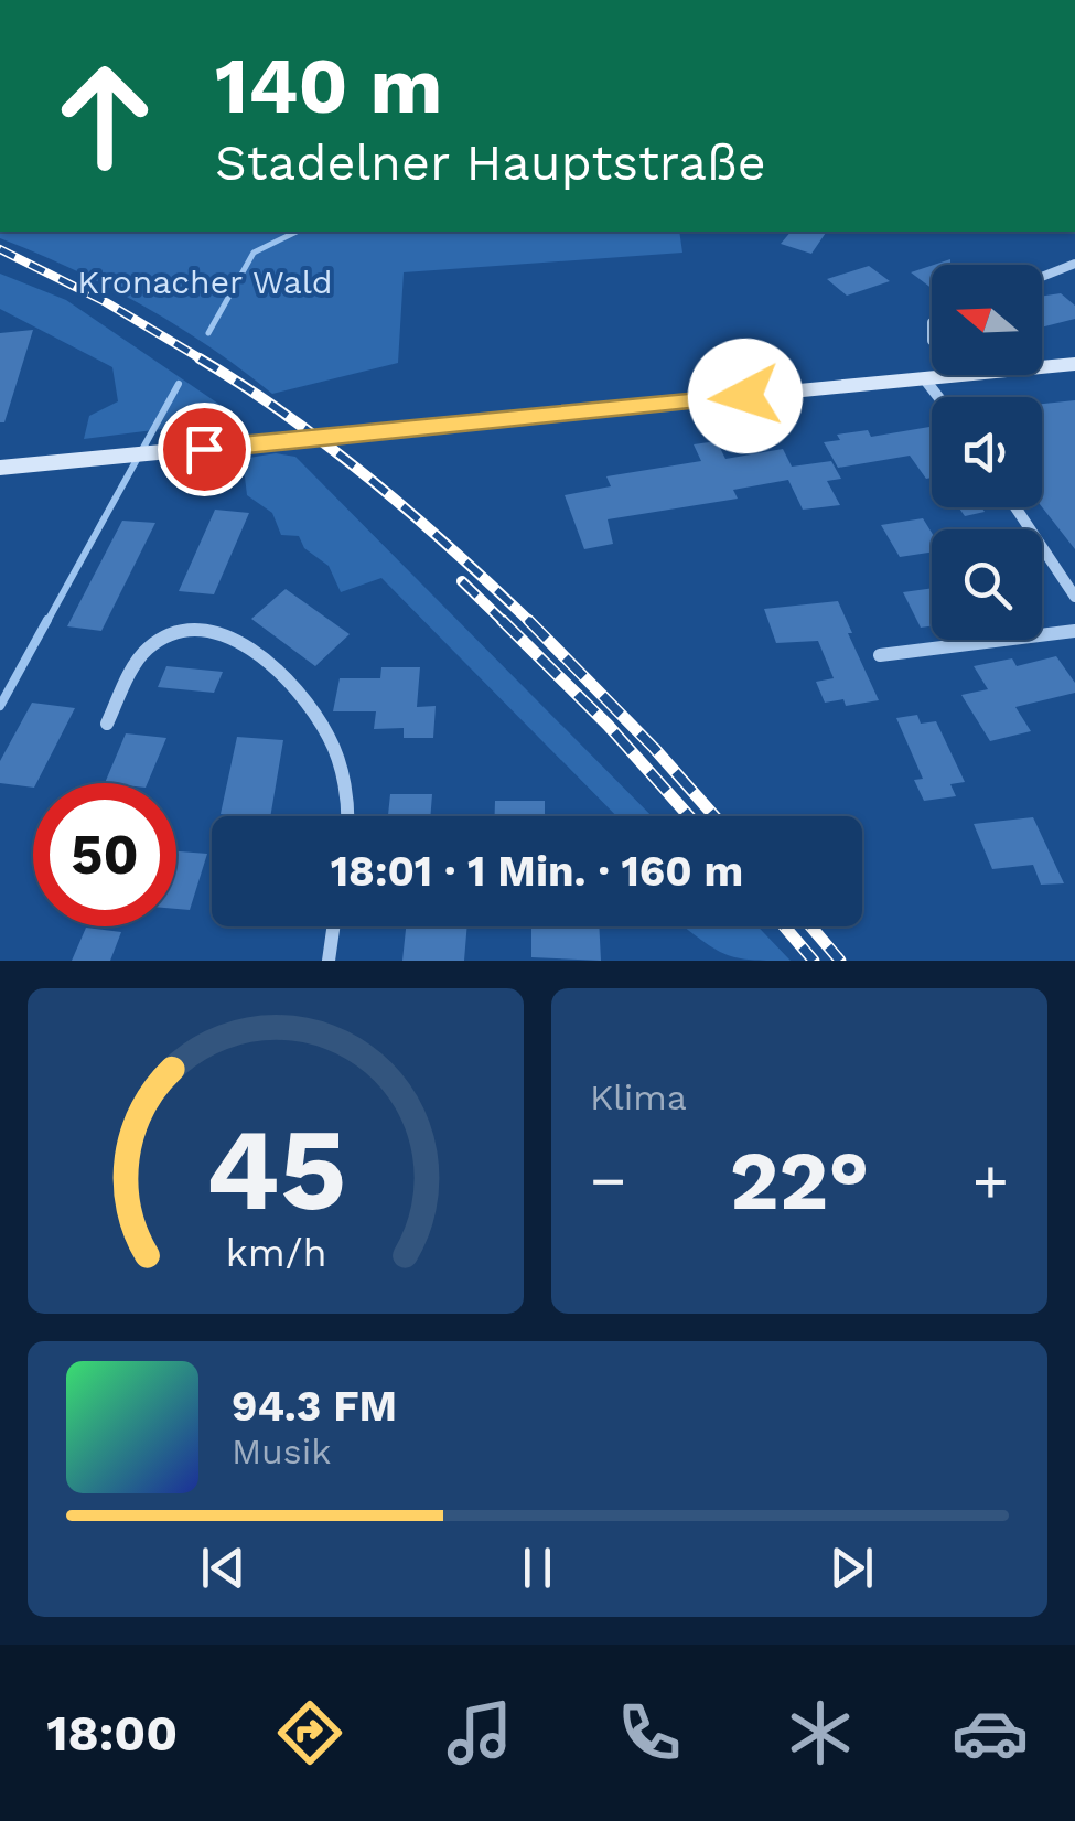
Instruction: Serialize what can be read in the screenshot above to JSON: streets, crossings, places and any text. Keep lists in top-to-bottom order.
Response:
{
  "parks": ["Kronacher Wald"],
  "north": "left",
  "page": {
    "turn": ["140 m", "Stadelner Hauptstraße"],
    "limit": "50",
    "trip": "18:01 · 1 Min. · 160 m",
    "tile": "Klima",
    "heat": ["−", "22°", "+"],
    "song": ["94.3 FM", "Musik"],
    "tabs": "18:00",
    "gauge": ["45", "km/h"]
  }
}
